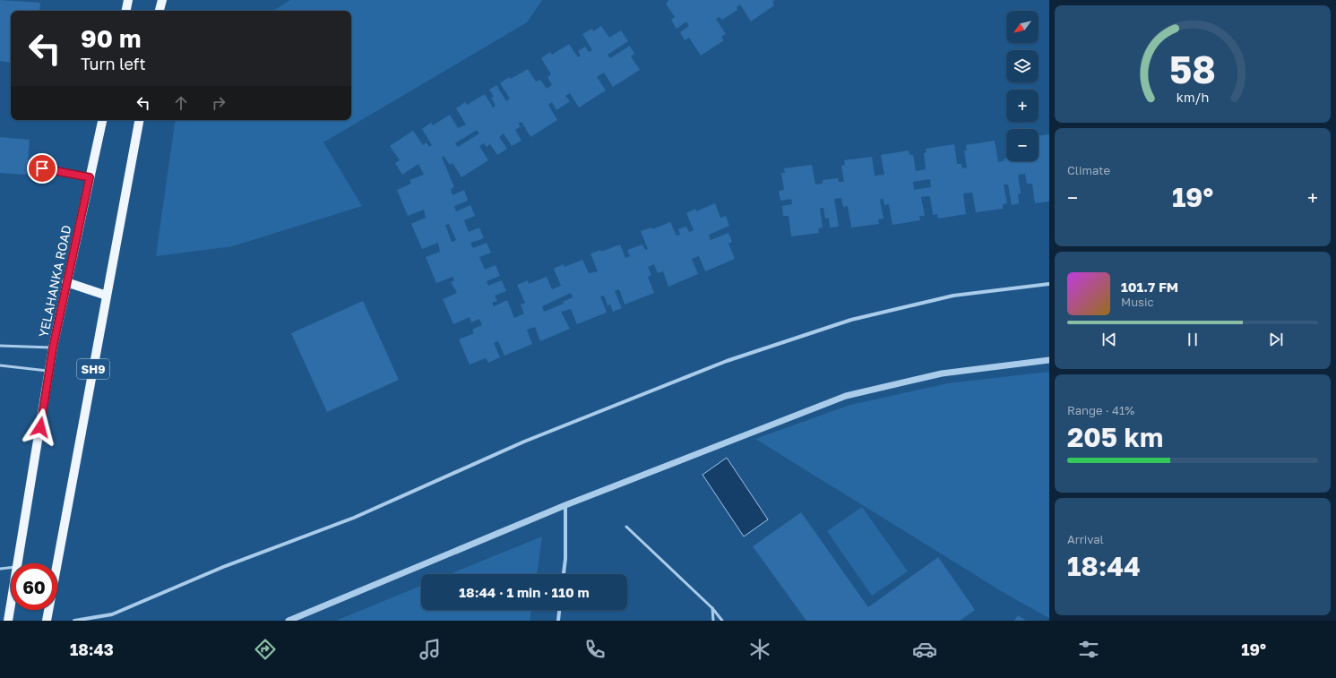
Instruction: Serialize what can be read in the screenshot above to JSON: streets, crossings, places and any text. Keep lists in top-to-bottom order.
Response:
{
  "streets": {
    "main road": ["YELAHANKA ROAD", "SH9"]
  },
  "north": "bottom left",
  "page": {
    "map_buttons": ["+", "−"],
    "turn": ["90 m", "Turn left"],
    "tile": [
      "Climate",
      ["Range · 41%", "205 km"],
      ["Arrival", "18:44"]
    ],
    "heat": ["−", "19°", "+"],
    "song": ["101.7 FM", "Music"],
    "limit": "60",
    "trip": "18:44 · 1 min · 110 m",
    "tabs": ["18:43", "19°"],
    "gauge": ["58", "km/h"]
  }
}
